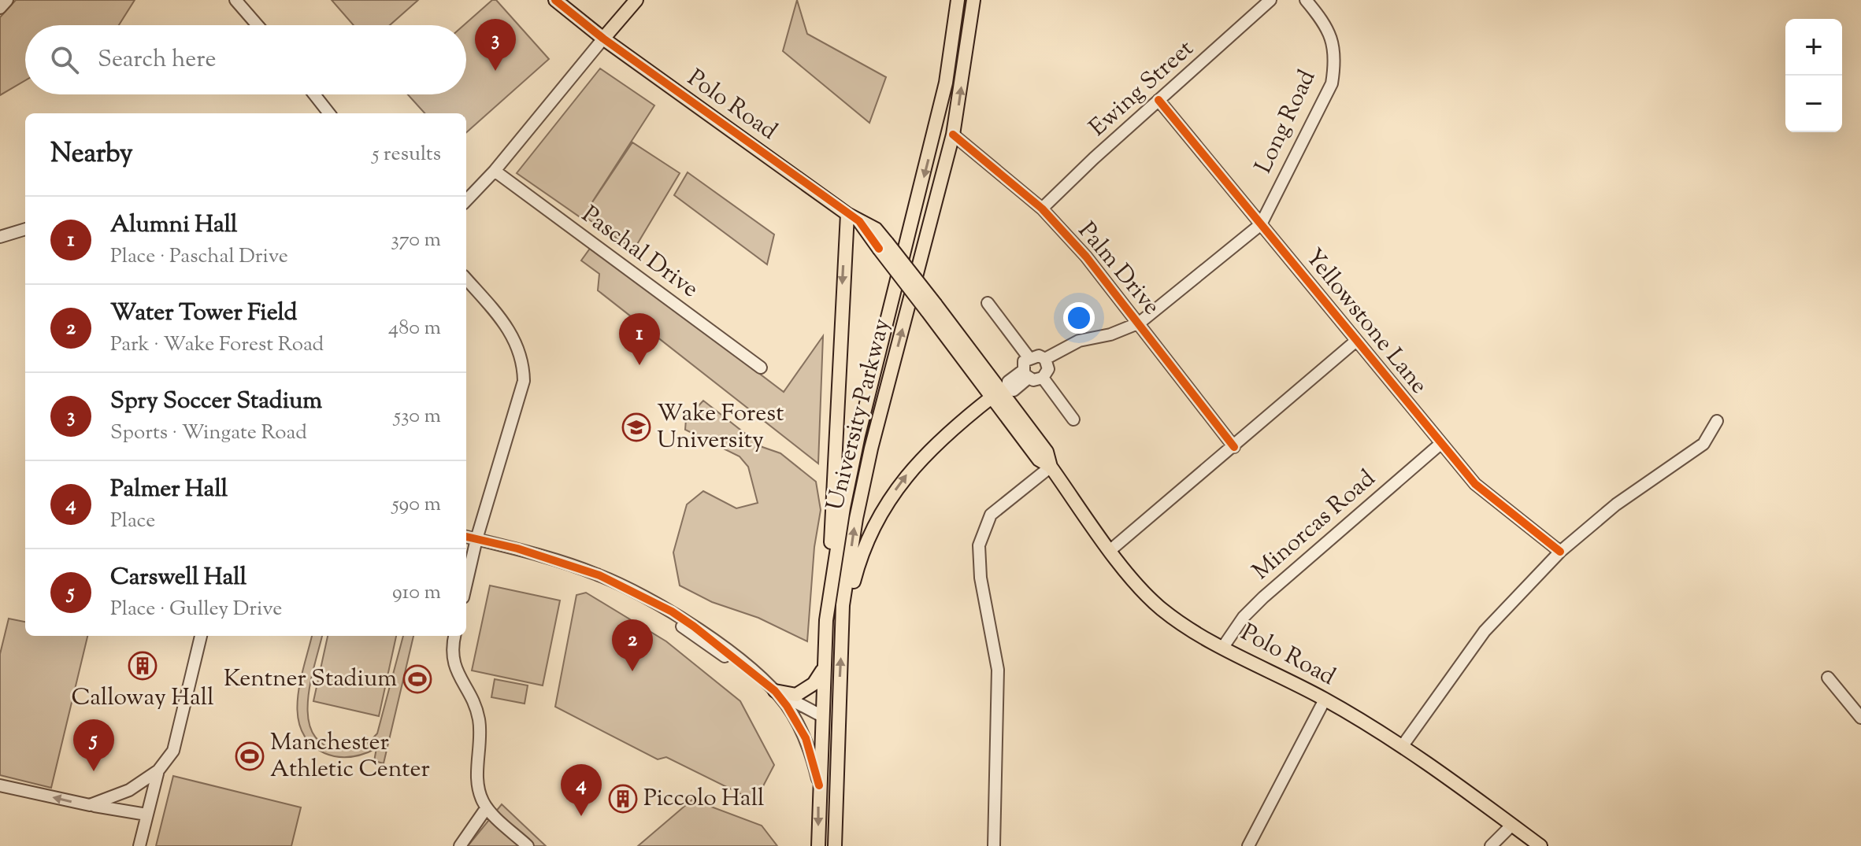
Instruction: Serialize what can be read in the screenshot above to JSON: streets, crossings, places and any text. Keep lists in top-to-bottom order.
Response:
{
  "streets": {
    "main road": ["Polo Road", "University Parkway"],
    "street": [
      "Ewing Street",
      "Long Road",
      "Paschal Drive",
      "Palm Drive",
      "Yellowstone Lane",
      "Minorcas Road"
    ]
  },
  "crossings": [
    ["Ewing Street", "Palm Drive"],
    ["Ewing Street", "Yellowstone Lane"],
    ["Polo Road", "Minorcas Road"],
    ["Long Road", "Palm Drive"],
    ["Long Road", "Yellowstone Lane"],
    ["Palm Drive", "University Parkway"],
    ["Yellowstone Lane", "Minorcas Road"]
  ],
  "places": {
    "school or university": ["Wake Forest University"],
    "building": ["Calloway Hall", "Piccolo Hall"],
    "sports": ["Kentner Stadium", "Manchester Athletic Center"]
  },
  "page": {
    "map_buttons": ["+", "−"],
    "pins": [
      "3",
      "1",
      "2",
      "5",
      "4"
    ],
    "search": "Search here",
    "heading": ["Nearby", "5 results"],
    "list": [
      {
        "mark": "1",
        "name": "Alumni Hall",
        "note": "Place · Paschal Drive",
        "value": "370 m"
      },
      {
        "mark": "2",
        "name": "Water Tower Field",
        "note": "Park · Wake Forest Road",
        "value": "480 m"
      },
      {
        "mark": "3",
        "name": "Spry Soccer Stadium",
        "note": "Sports · Wingate Road",
        "value": "530 m"
      },
      {
        "mark": "4",
        "name": "Palmer Hall",
        "note": "Place",
        "value": "590 m"
      },
      {
        "mark": "5",
        "name": "Carswell Hall",
        "note": "Place · Gulley Drive",
        "value": "910 m"
      }
    ]
  }
}
